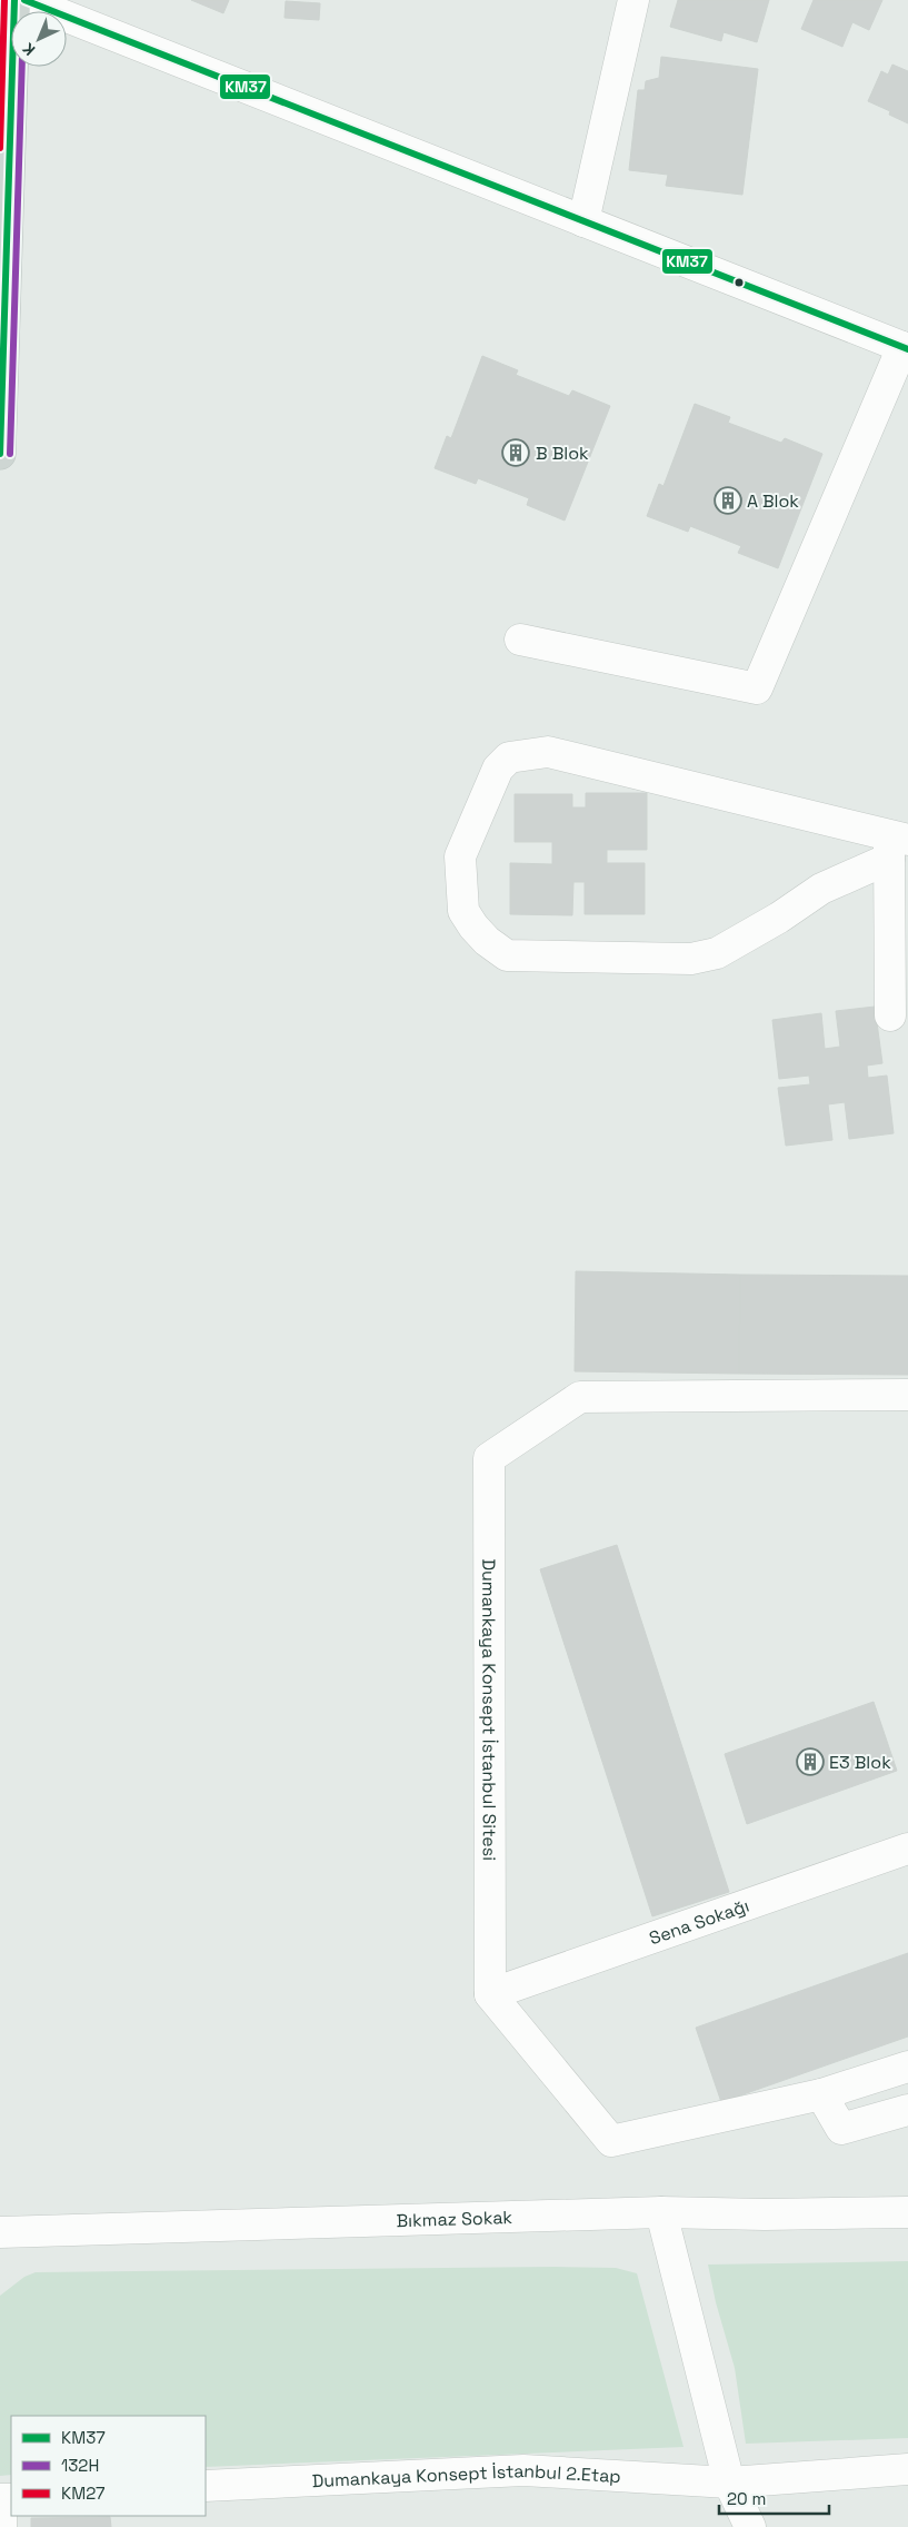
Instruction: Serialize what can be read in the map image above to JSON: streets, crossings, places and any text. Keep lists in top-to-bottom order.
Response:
{
  "streets": {
    "street": [
      "Dumankaya Konsept İstanbul Sitesi",
      "Sena Sokağı",
      "Bıkmaz Sokak",
      "Dumankaya Konsept İstanbul 2.Etap"
    ]
  },
  "crossings": [
    ["Dumankaya Konsept İstanbul Sitesi", "Sena Sokağı"]
  ],
  "places": {
    "building": ["B Blok", "A Blok", "E3 Blok"]
  },
  "lines": ["transit line KM37", "transit line KM27", "transit line 132H"],
  "legend": ["KM37", "132H", "KM27"],
  "scale_bar": "20 m",
  "north": "bottom left"
}
